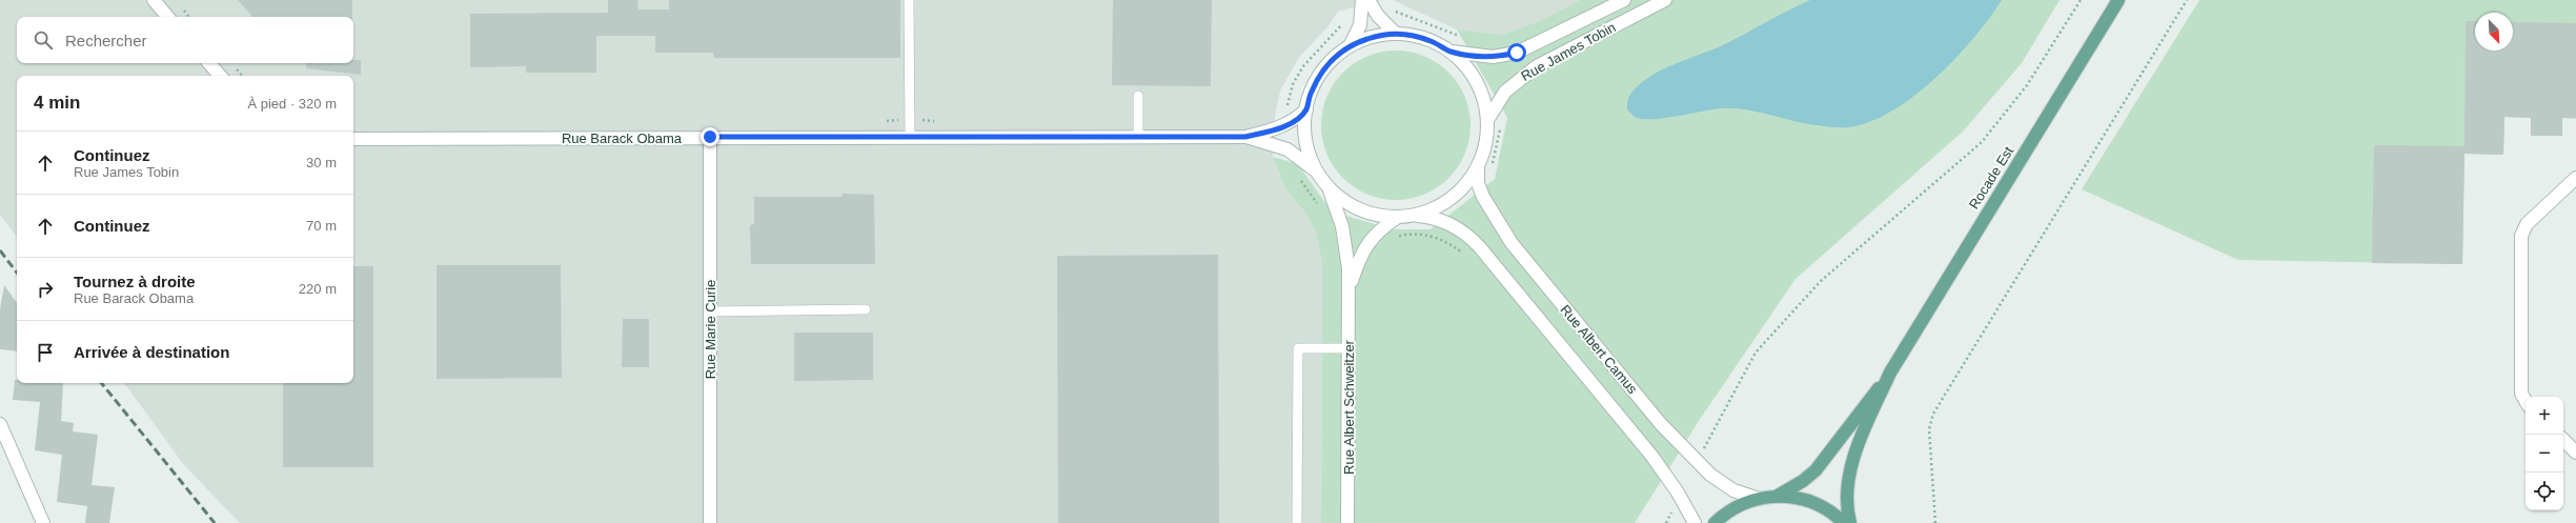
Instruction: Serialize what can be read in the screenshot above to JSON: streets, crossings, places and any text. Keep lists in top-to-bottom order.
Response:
{
  "streets": {
    "main road": ["Rocade Est"],
    "street": [
      "Rue James Tobin",
      "Rue Barack Obama",
      "Rue Marie Curie",
      "Rue Albert Camus",
      "Rue Albert Schweitzer"
    ]
  },
  "crossings": [
    ["Rue Barack Obama", "Rue Marie Curie"]
  ],
  "north": "bottom right",
  "page": {
    "search": "Rechercher",
    "heading": ["4 min", "À pied · 320 m"],
    "list": [
      ["Continuez", "Rue James Tobin", "30 m"],
      ["Continuez", "70 m"],
      ["Tournez à droite", "Rue Barack Obama", "220 m"],
      "Arrivée à destination"
    ],
    "map_buttons": ["+", "−"]
  }
}
